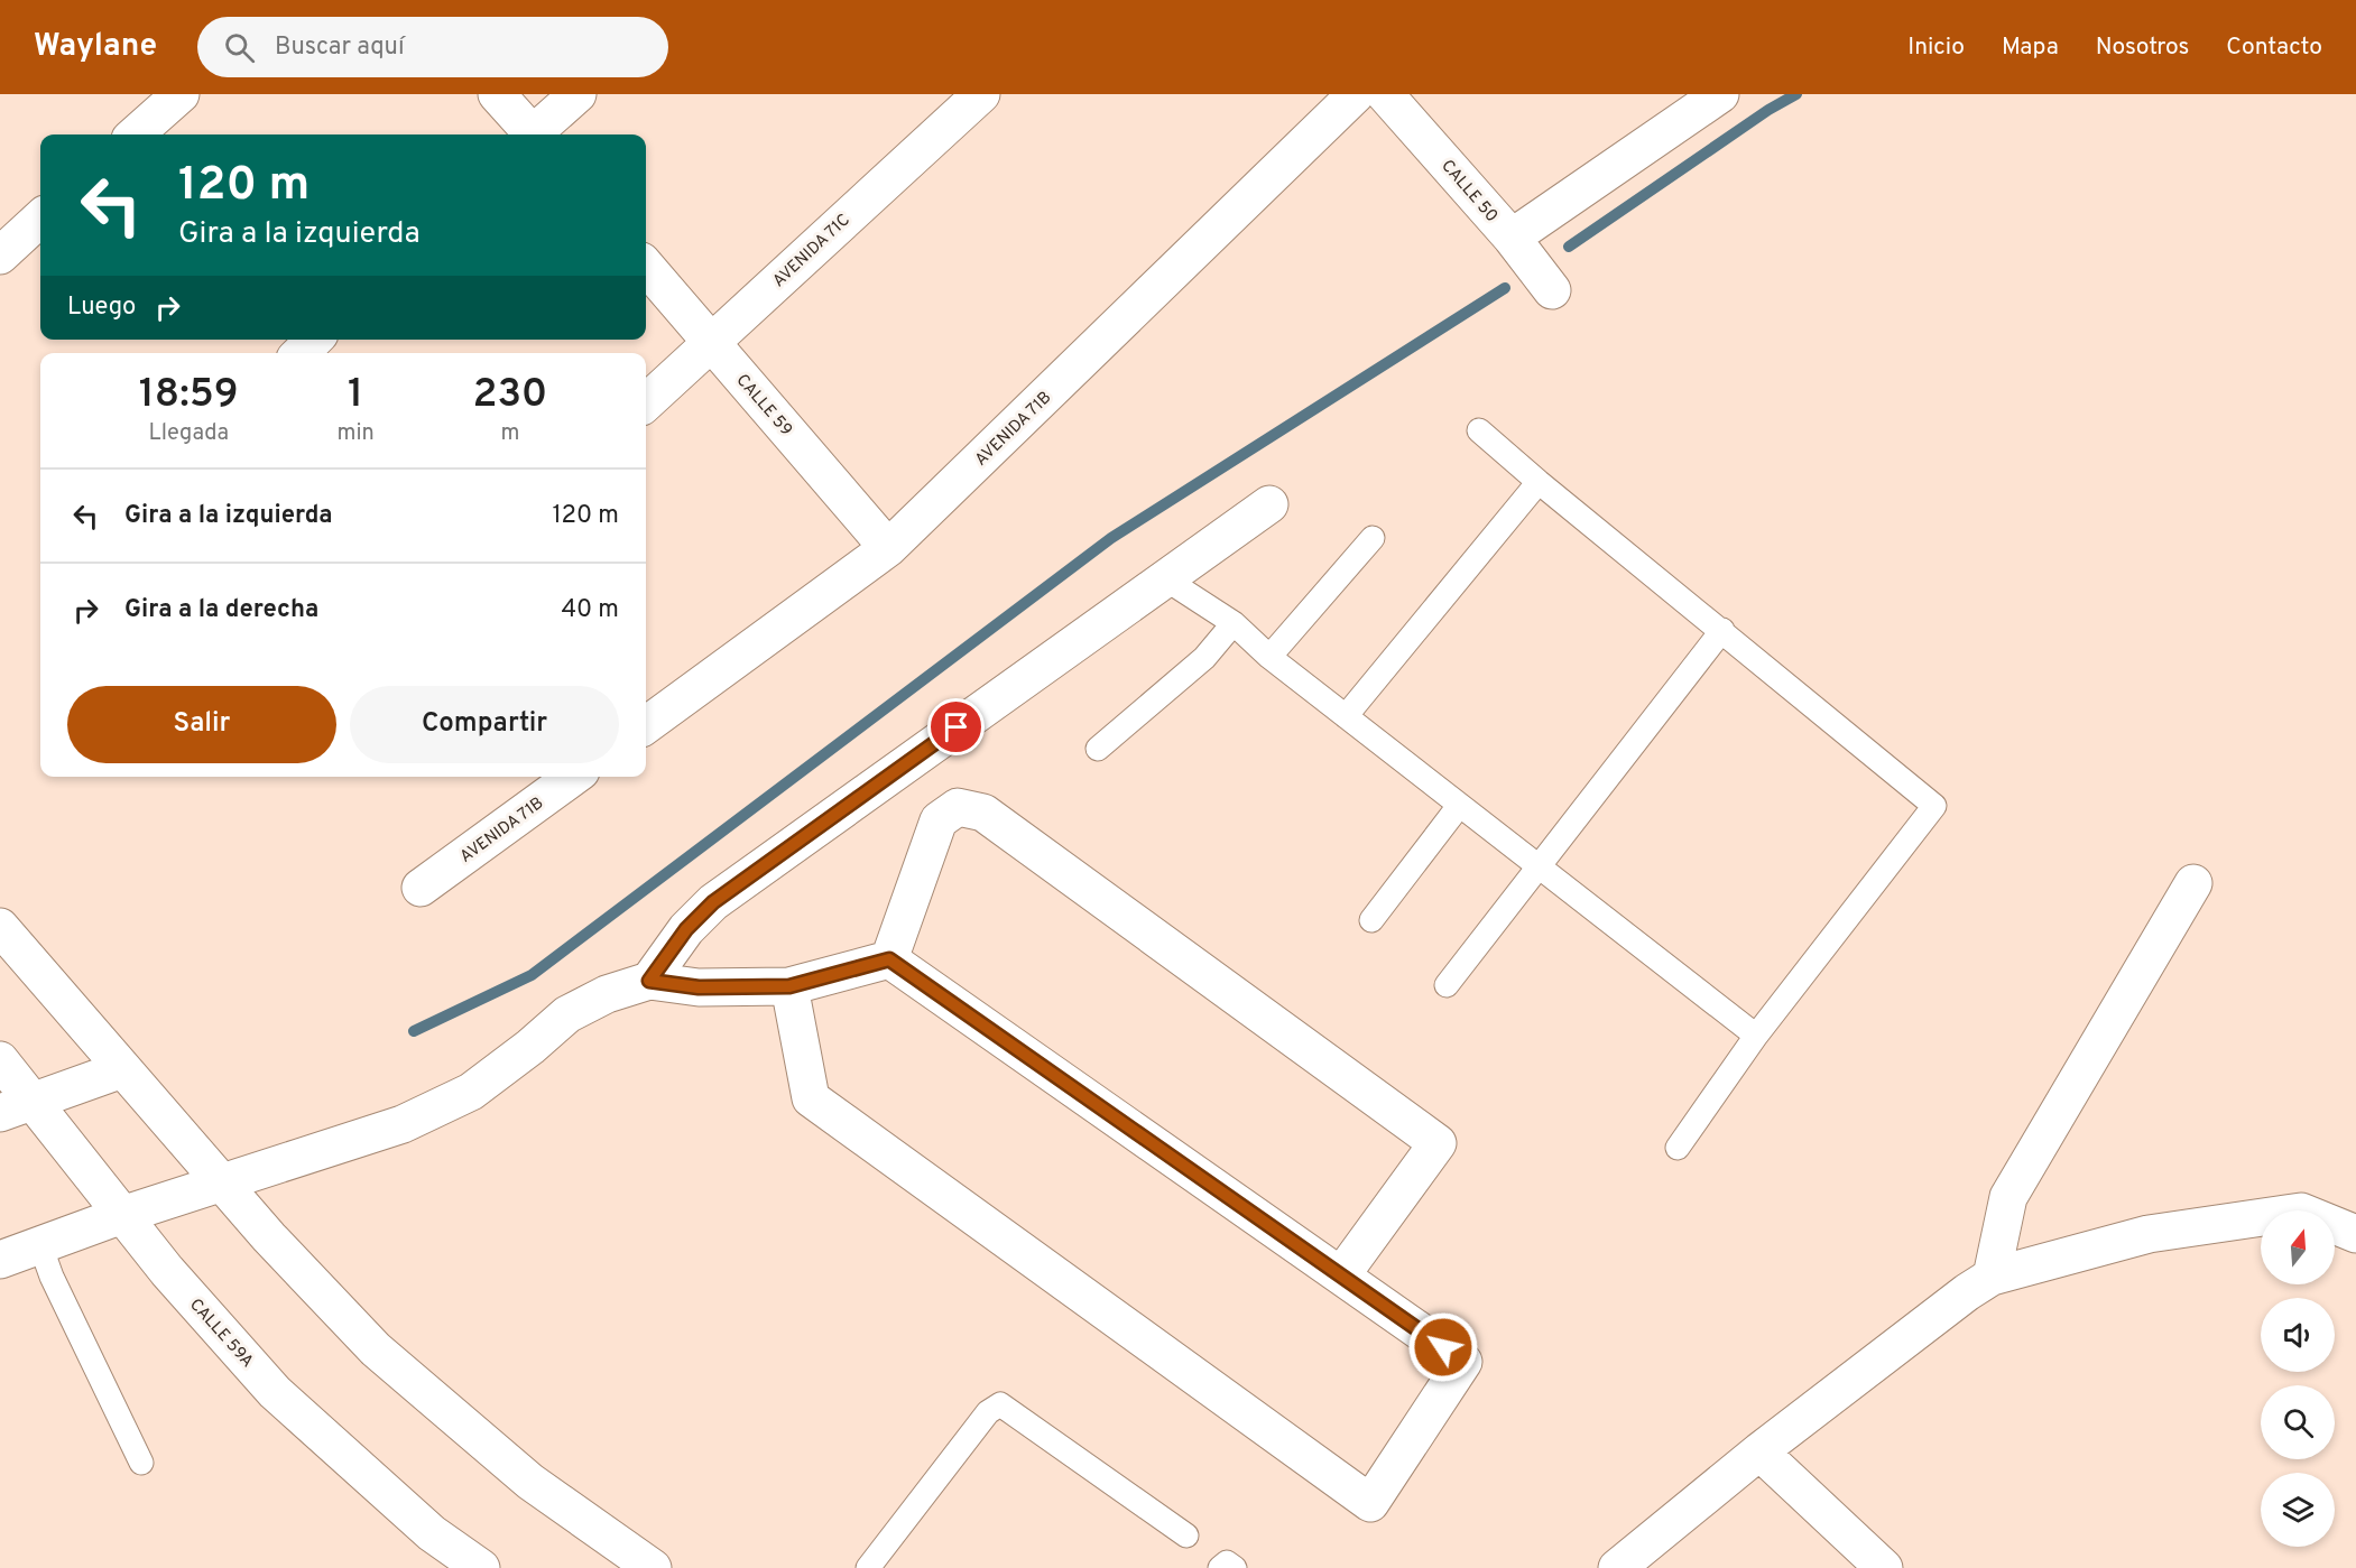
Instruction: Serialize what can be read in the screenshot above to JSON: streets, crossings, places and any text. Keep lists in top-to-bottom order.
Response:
{
  "streets": {
    "street": [
      "CALLE 50",
      "AVENIDA 71C",
      "CALLE 59",
      "AVENIDA 71B",
      "CALLE 59A"
    ]
  },
  "crossings": [
    ["AVENIDA 71C", "CALLE 59"],
    ["CALLE 59", "AVENIDA 71B"]
  ],
  "north": "top",
  "page": {
    "header": "Waylane",
    "search": "Buscar aquí",
    "nav": [
      "Inicio",
      "Mapa",
      "Nosotros",
      "Contacto"
    ],
    "turn": ["120 m", "Gira a la izquierda"],
    "then": "Luego",
    "eta": [
      "18:59",
      "Llegada",
      "1",
      "min",
      "230",
      "m"
    ],
    "list": [
      {
        "name": "Gira a la izquierda",
        "value": "120 m"
      },
      {
        "name": "Gira a la derecha",
        "value": "40 m"
      }
    ],
    "buttons": ["Salir", "Compartir"]
  }
}
